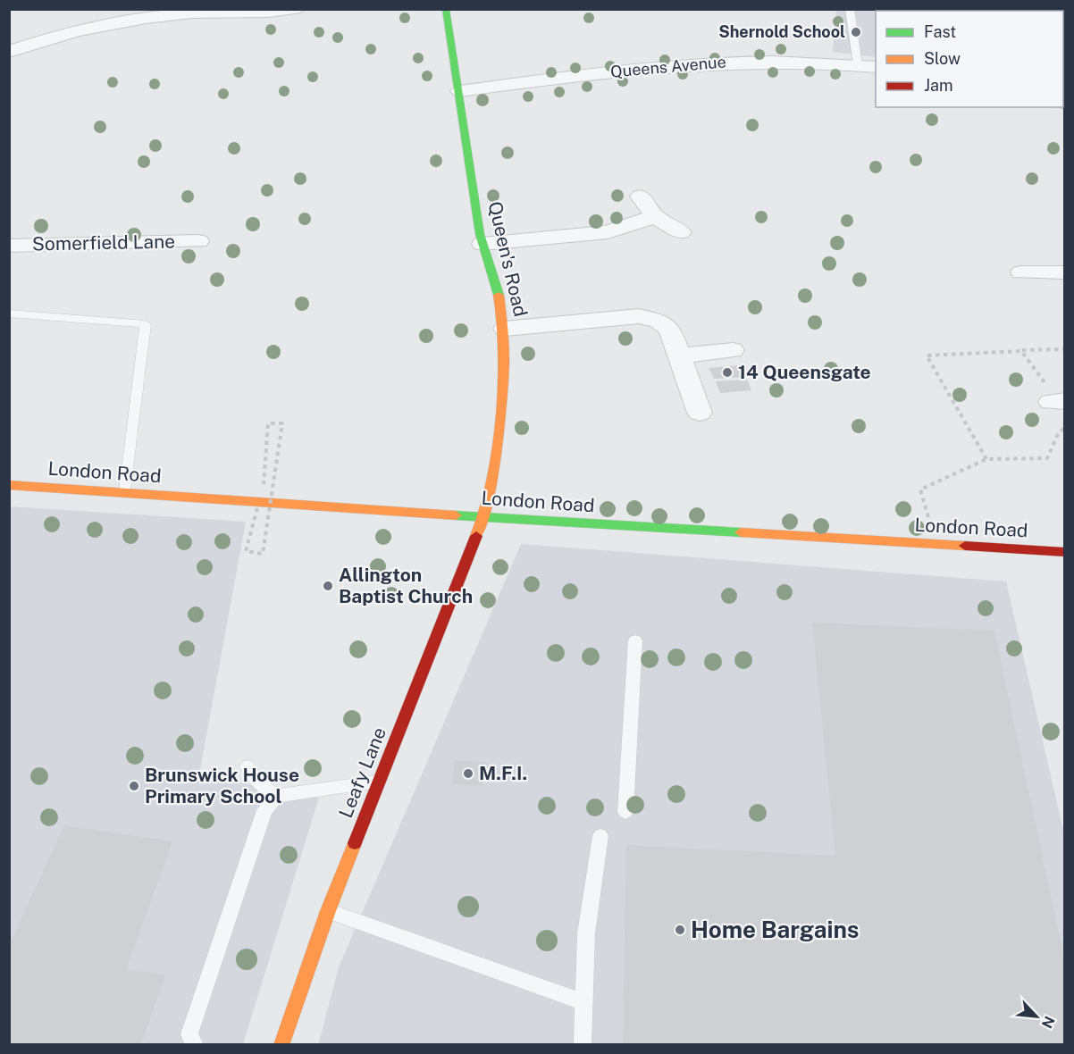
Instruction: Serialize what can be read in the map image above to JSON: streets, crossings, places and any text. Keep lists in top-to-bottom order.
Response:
{
  "streets": {
    "street": [
      "Queens Avenue",
      "Somerfield Lane",
      "Queen's Road",
      "London Road",
      "Leafy Lane"
    ]
  },
  "crossings": [
    ["Queens Avenue", "Queen's Road"],
    ["Queen's Road", "London Road"],
    ["Queen's Road", "Leafy Lane"],
    ["London Road", "Leafy Lane"]
  ],
  "places": [
    "Shernold School",
    "14 Queensgate",
    "Allington Baptist Church",
    "M.F.I.",
    "Brunswick House Primary School",
    "Home Bargains"
  ],
  "legend": ["Fast", "Slow", "Jam"],
  "north": "bottom right"
}
